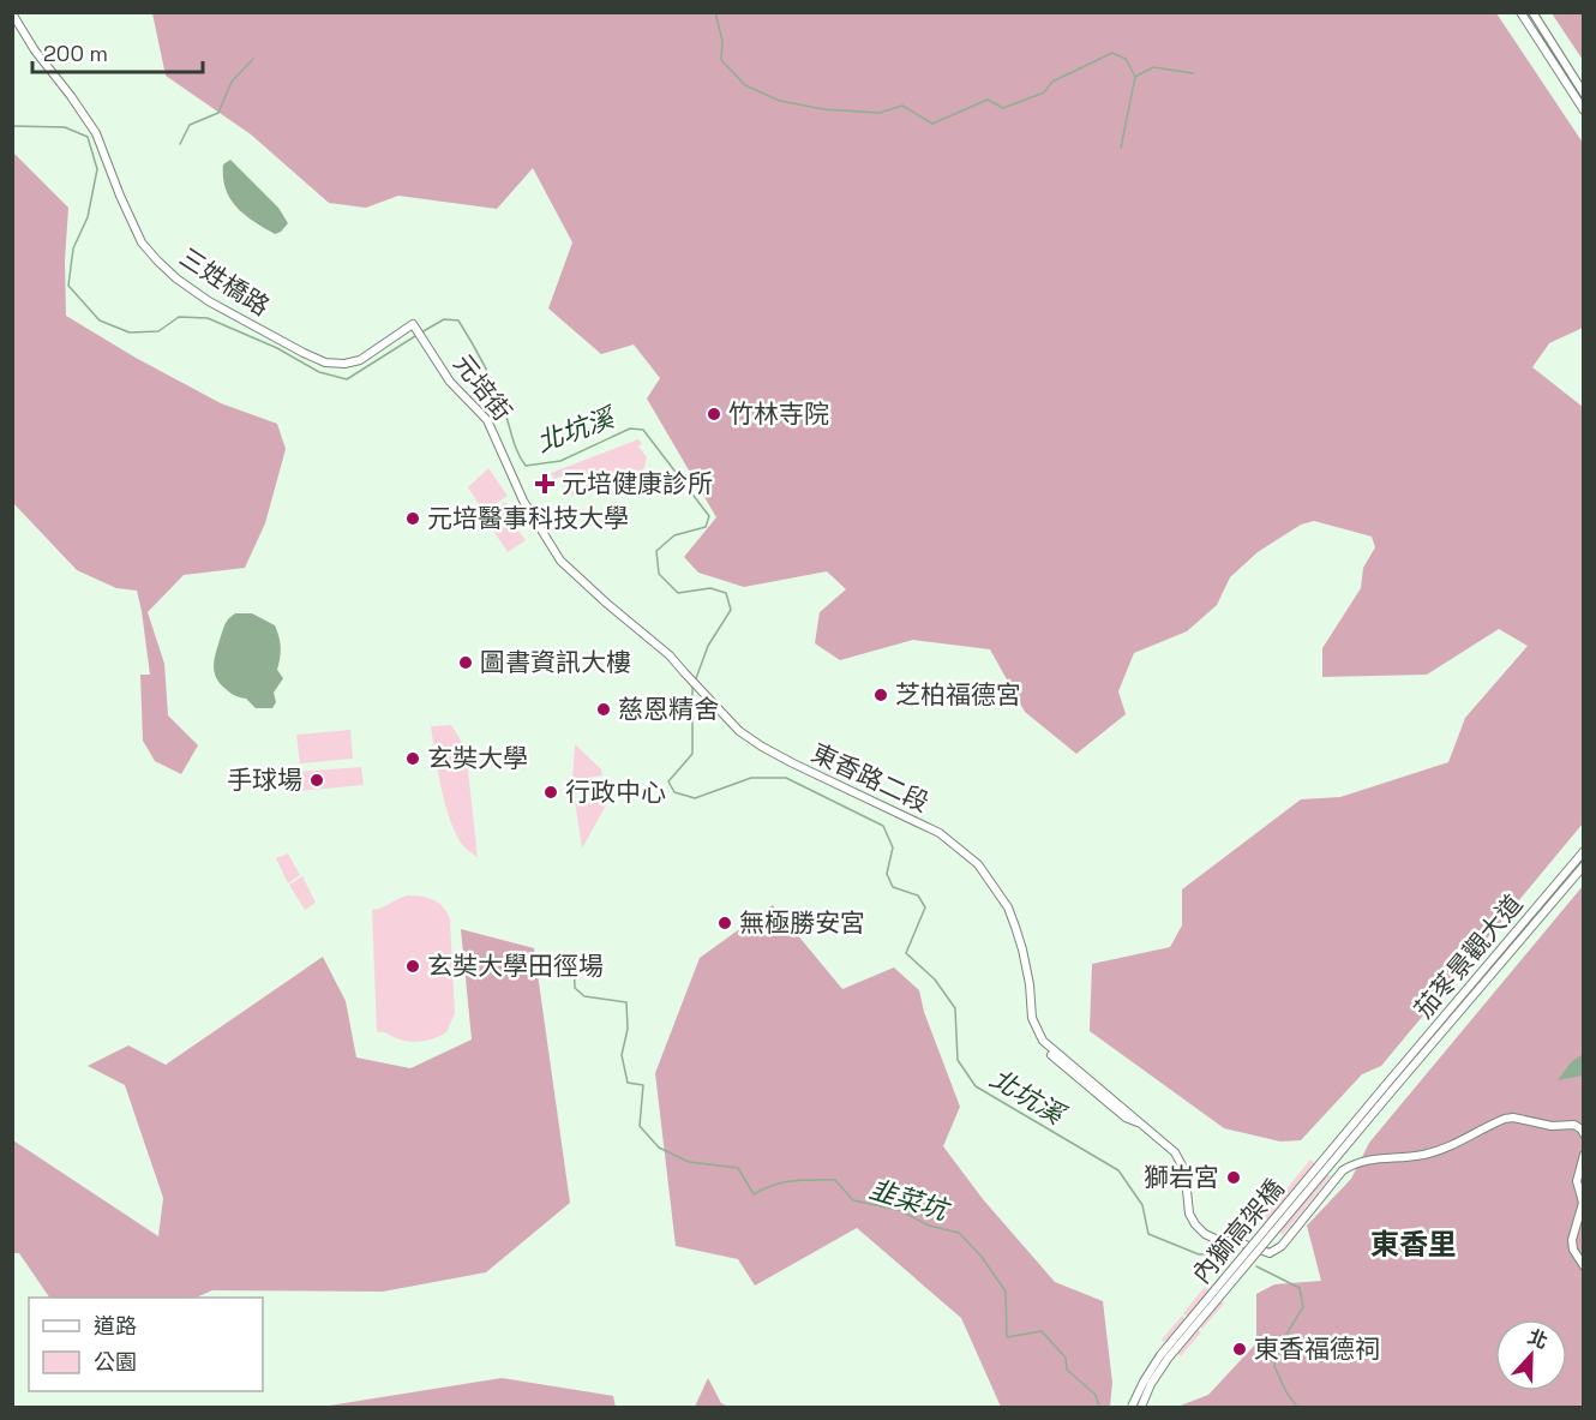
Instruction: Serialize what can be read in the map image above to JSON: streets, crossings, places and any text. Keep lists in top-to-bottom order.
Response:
{
  "streets": {
    "street": [
      "三姓橋路",
      "元培街",
      "東香路二段",
      "茄苳景觀大道",
      "內獅高架橋"
    ]
  },
  "crossings": [
    ["三姓橋路", "元培街"],
    ["元培街", "東香路二段"],
    ["茄苳景觀大道", "內獅高架橋"]
  ],
  "districts": ["東香里"],
  "water": ["北坑溪", "韭菜坑"],
  "places": {
    "other": [
      "竹林寺院",
      "元培醫事科技大學",
      "圖書資訊大樓",
      "芝柏福德宮",
      "慈恩精舍",
      "玄奘大學",
      "手球場",
      "行政中心",
      "無極勝安宮",
      "玄奘大學田徑場",
      "獅岩宮",
      "東香福德祠"
    ],
    "health": ["元培健康診所"]
  },
  "legend": ["道路", "公園"],
  "scale_bar": "200 m",
  "north": "top"
}
